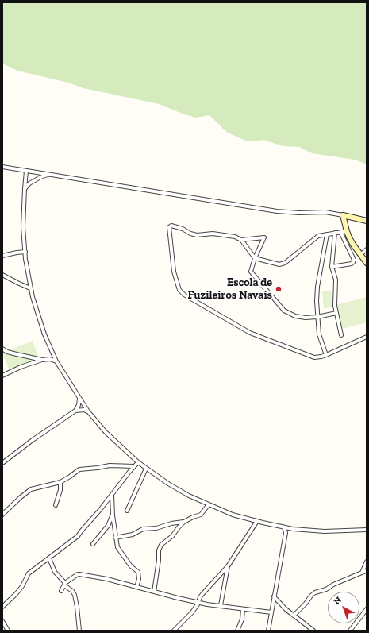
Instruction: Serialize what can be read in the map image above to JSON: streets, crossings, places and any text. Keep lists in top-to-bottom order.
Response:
{
  "places": ["Escola de Fuzileiros Navais"],
  "north": "top left"
}
